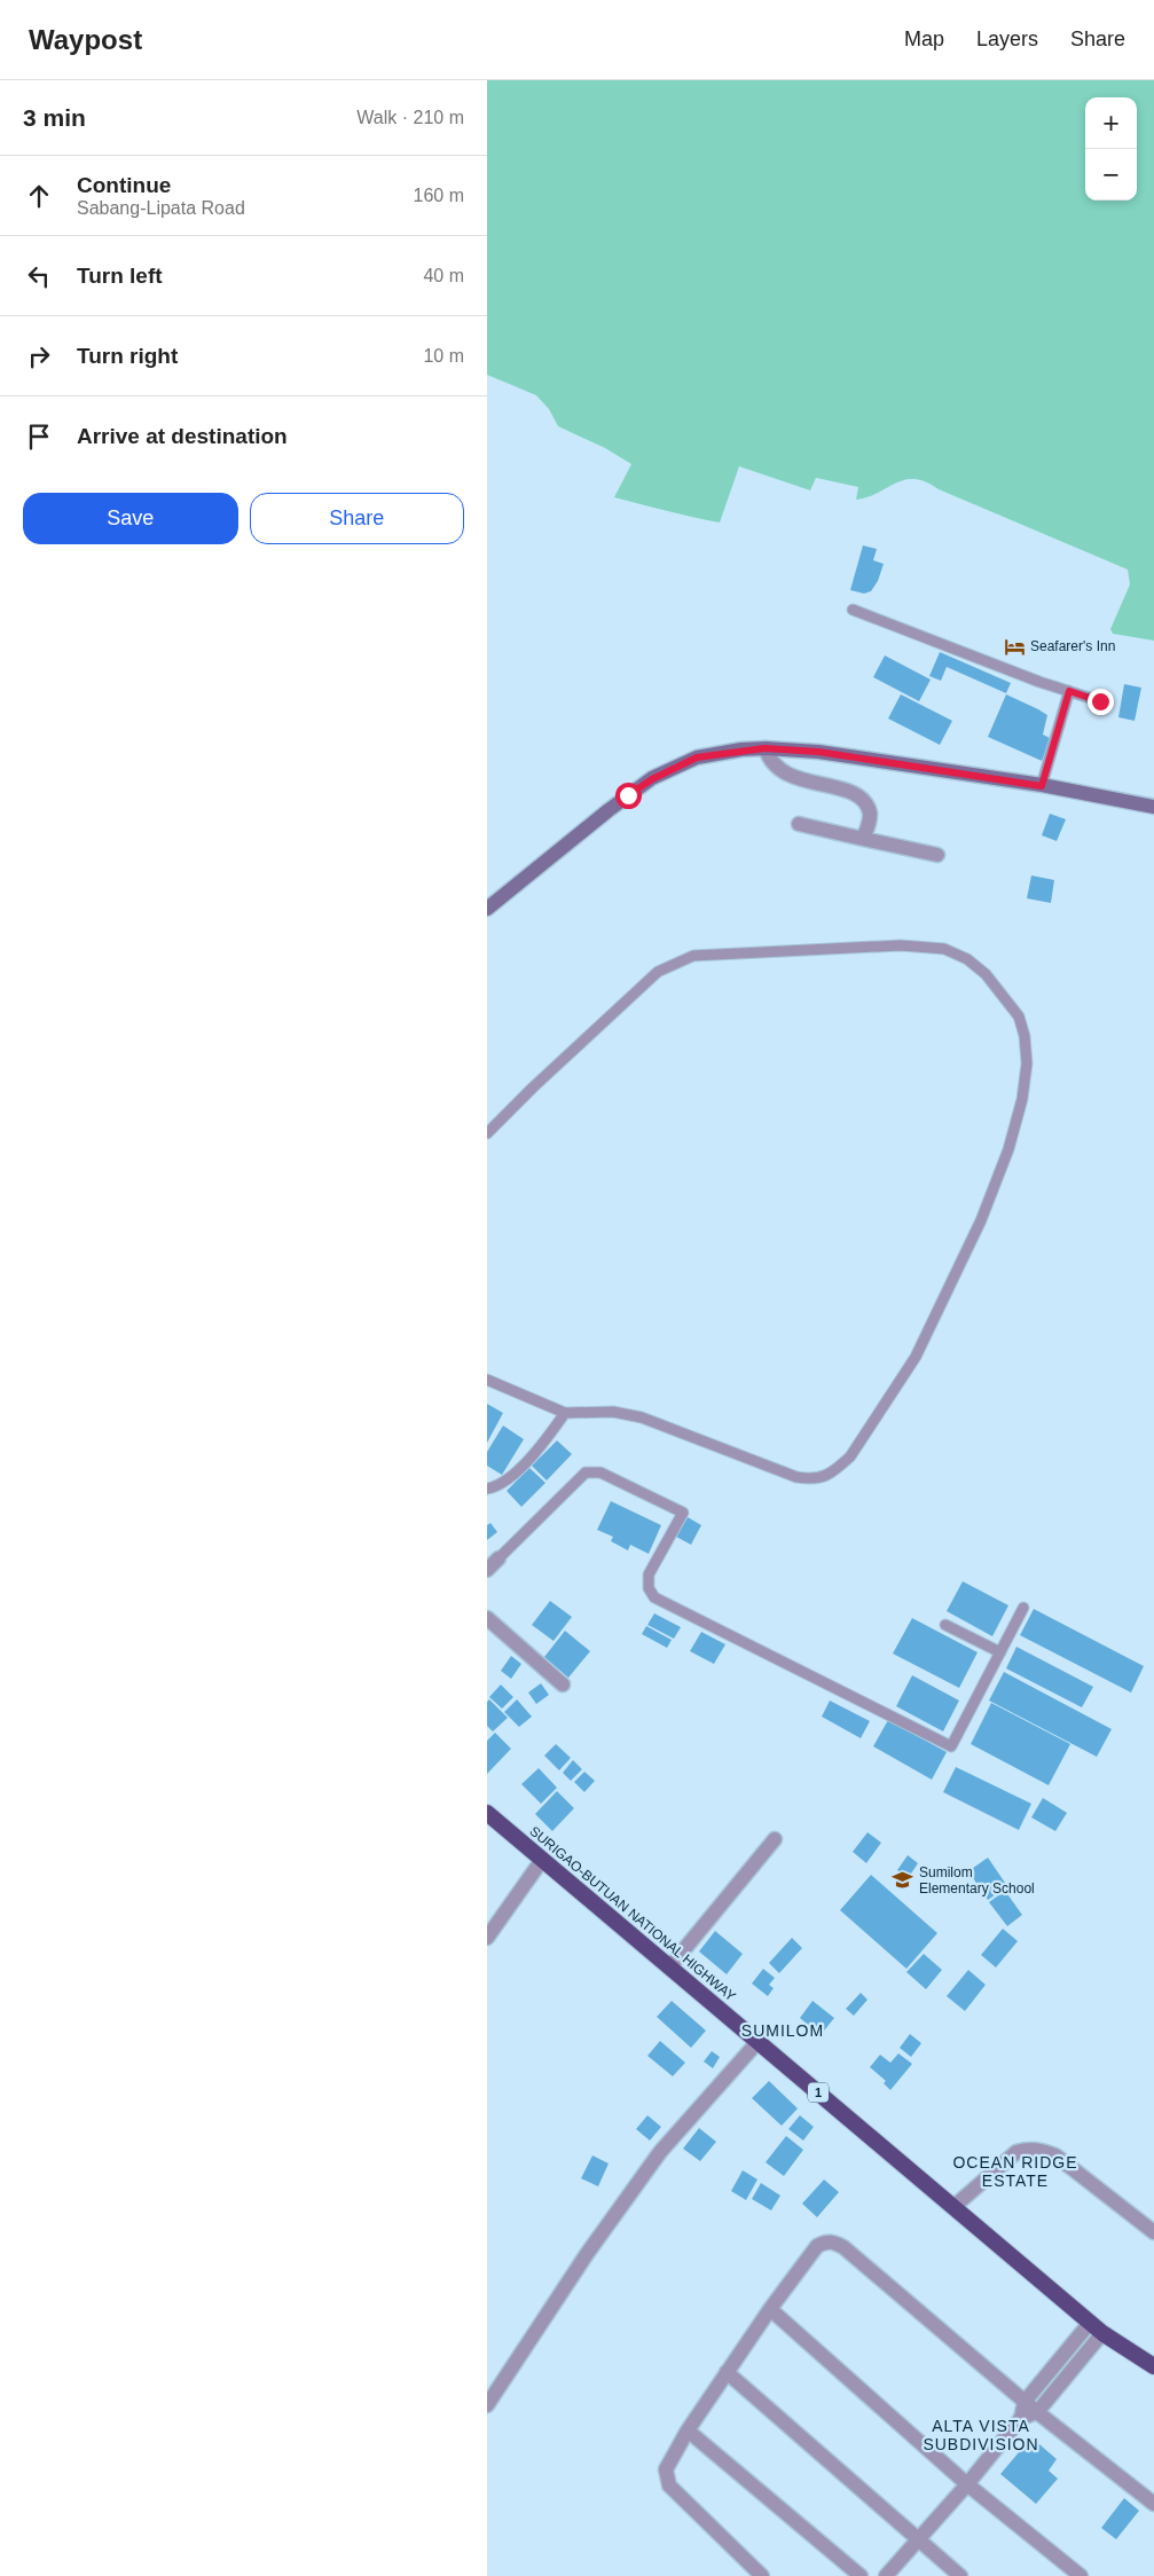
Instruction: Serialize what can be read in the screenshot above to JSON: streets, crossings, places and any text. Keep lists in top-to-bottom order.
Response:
{
  "streets": {
    "highway": ["SURIGAO-BUTUAN NATIONAL HIGHWAY", "1"]
  },
  "districts": ["SUMILOM", "OCEAN RIDGE ESTATE", "ALTA VISTA SUBDIVISION"],
  "places": {
    "hotel": ["Seafarer's Inn"],
    "school or university": ["Sumilom Elementary School"]
  },
  "page": {
    "header": "Waypost",
    "nav": ["Map", "Layers", "Share"],
    "heading": ["3 min", "Walk · 210 m"],
    "map_buttons": ["+", "−"],
    "list": [
      ["Continue", "Sabang-Lipata Road", "160 m"],
      ["Turn left", "40 m"],
      ["Turn right", "10 m"],
      "Arrive at destination"
    ],
    "buttons": ["Save", "Share"]
  }
}
